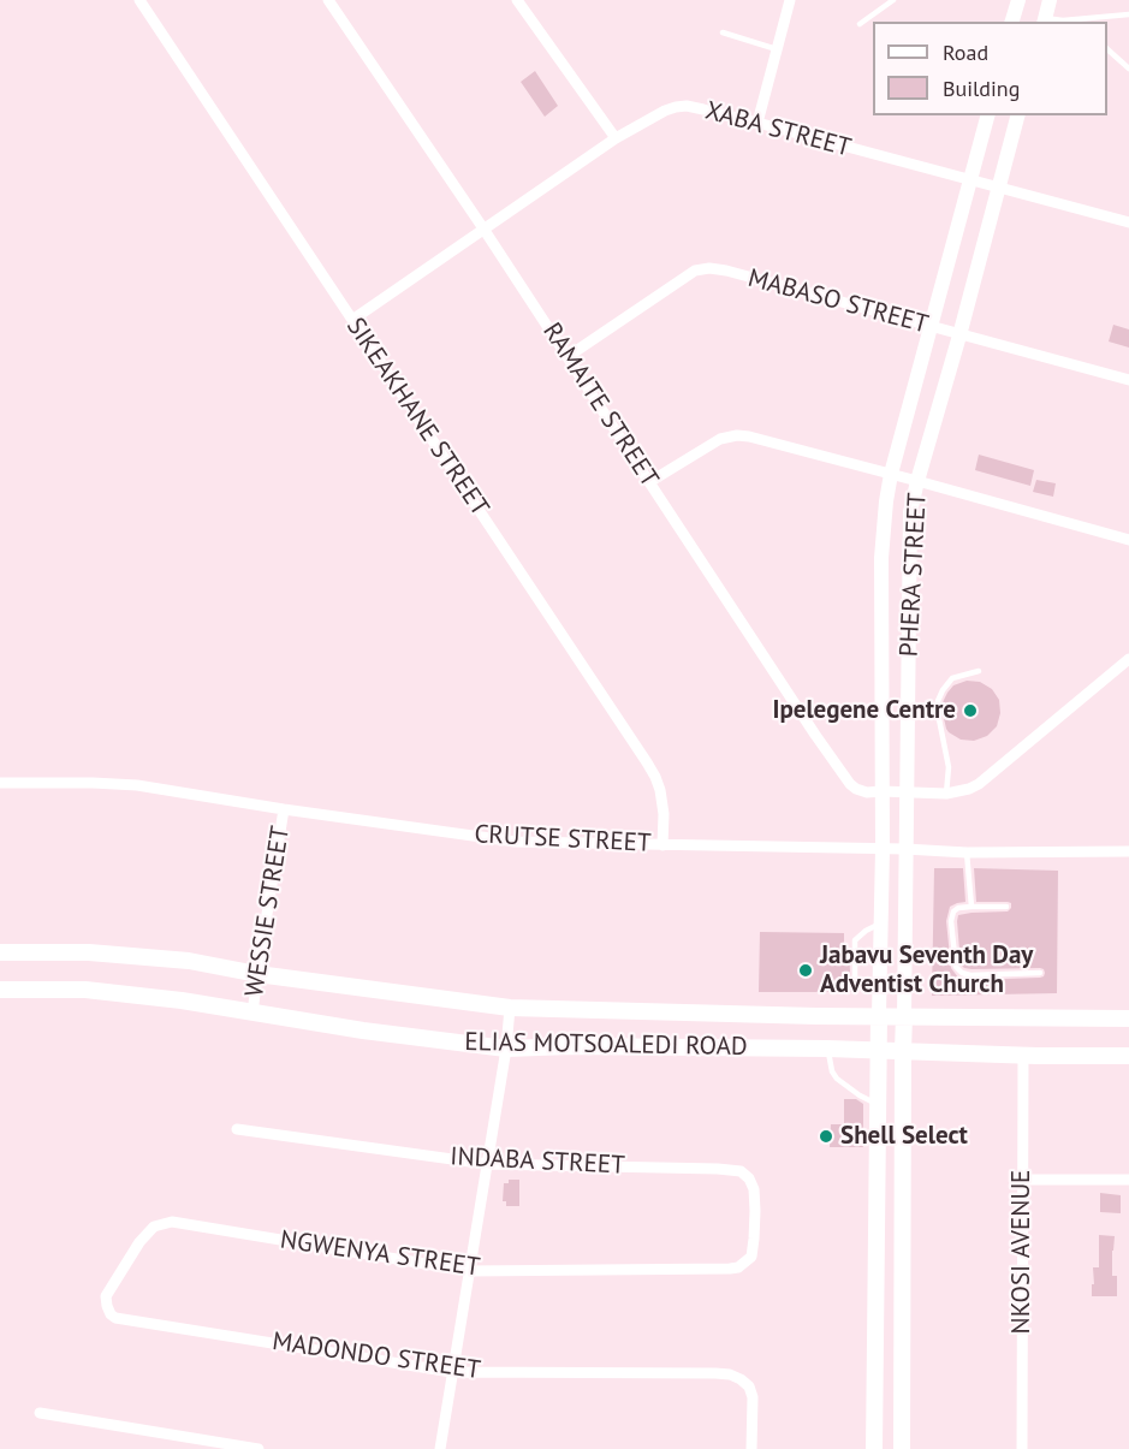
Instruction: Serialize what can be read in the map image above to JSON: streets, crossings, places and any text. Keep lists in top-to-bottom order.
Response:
{
  "streets": {
    "main road": ["PHERA STREET", "ELIAS MOTSOALEDI ROAD"],
    "street": [
      "XABA STREET",
      "MABASO STREET",
      "RAMAITE STREET",
      "SIKEAKHANE STREET",
      "CRUTSE STREET",
      "WESSIE STREET",
      "INDABA STREET",
      "NKOSI AVENUE",
      "NGWENYA STREET",
      "MADONDO STREET"
    ]
  },
  "crossings": [
    ["XABA STREET", "RAMAITE STREET"],
    ["XABA STREET", "SIKEAKHANE STREET"],
    ["XABA STREET", "PHERA STREET"],
    ["MABASO STREET", "RAMAITE STREET"],
    ["MABASO STREET", "PHERA STREET"],
    ["RAMAITE STREET", "PHERA STREET"],
    ["SIKEAKHANE STREET", "CRUTSE STREET"],
    ["PHERA STREET", "CRUTSE STREET"],
    ["PHERA STREET", "ELIAS MOTSOALEDI ROAD"],
    ["CRUTSE STREET", "WESSIE STREET"],
    ["WESSIE STREET", "ELIAS MOTSOALEDI ROAD"],
    ["ELIAS MOTSOALEDI ROAD", "NKOSI AVENUE"],
    ["INDABA STREET", "NGWENYA STREET"],
    ["NGWENYA STREET", "MADONDO STREET"]
  ],
  "places": ["Ipelegene Centre", "Jabavu Seventh Day Adventist Church", "Shell Select"],
  "legend": ["Road", "Building"]
}
